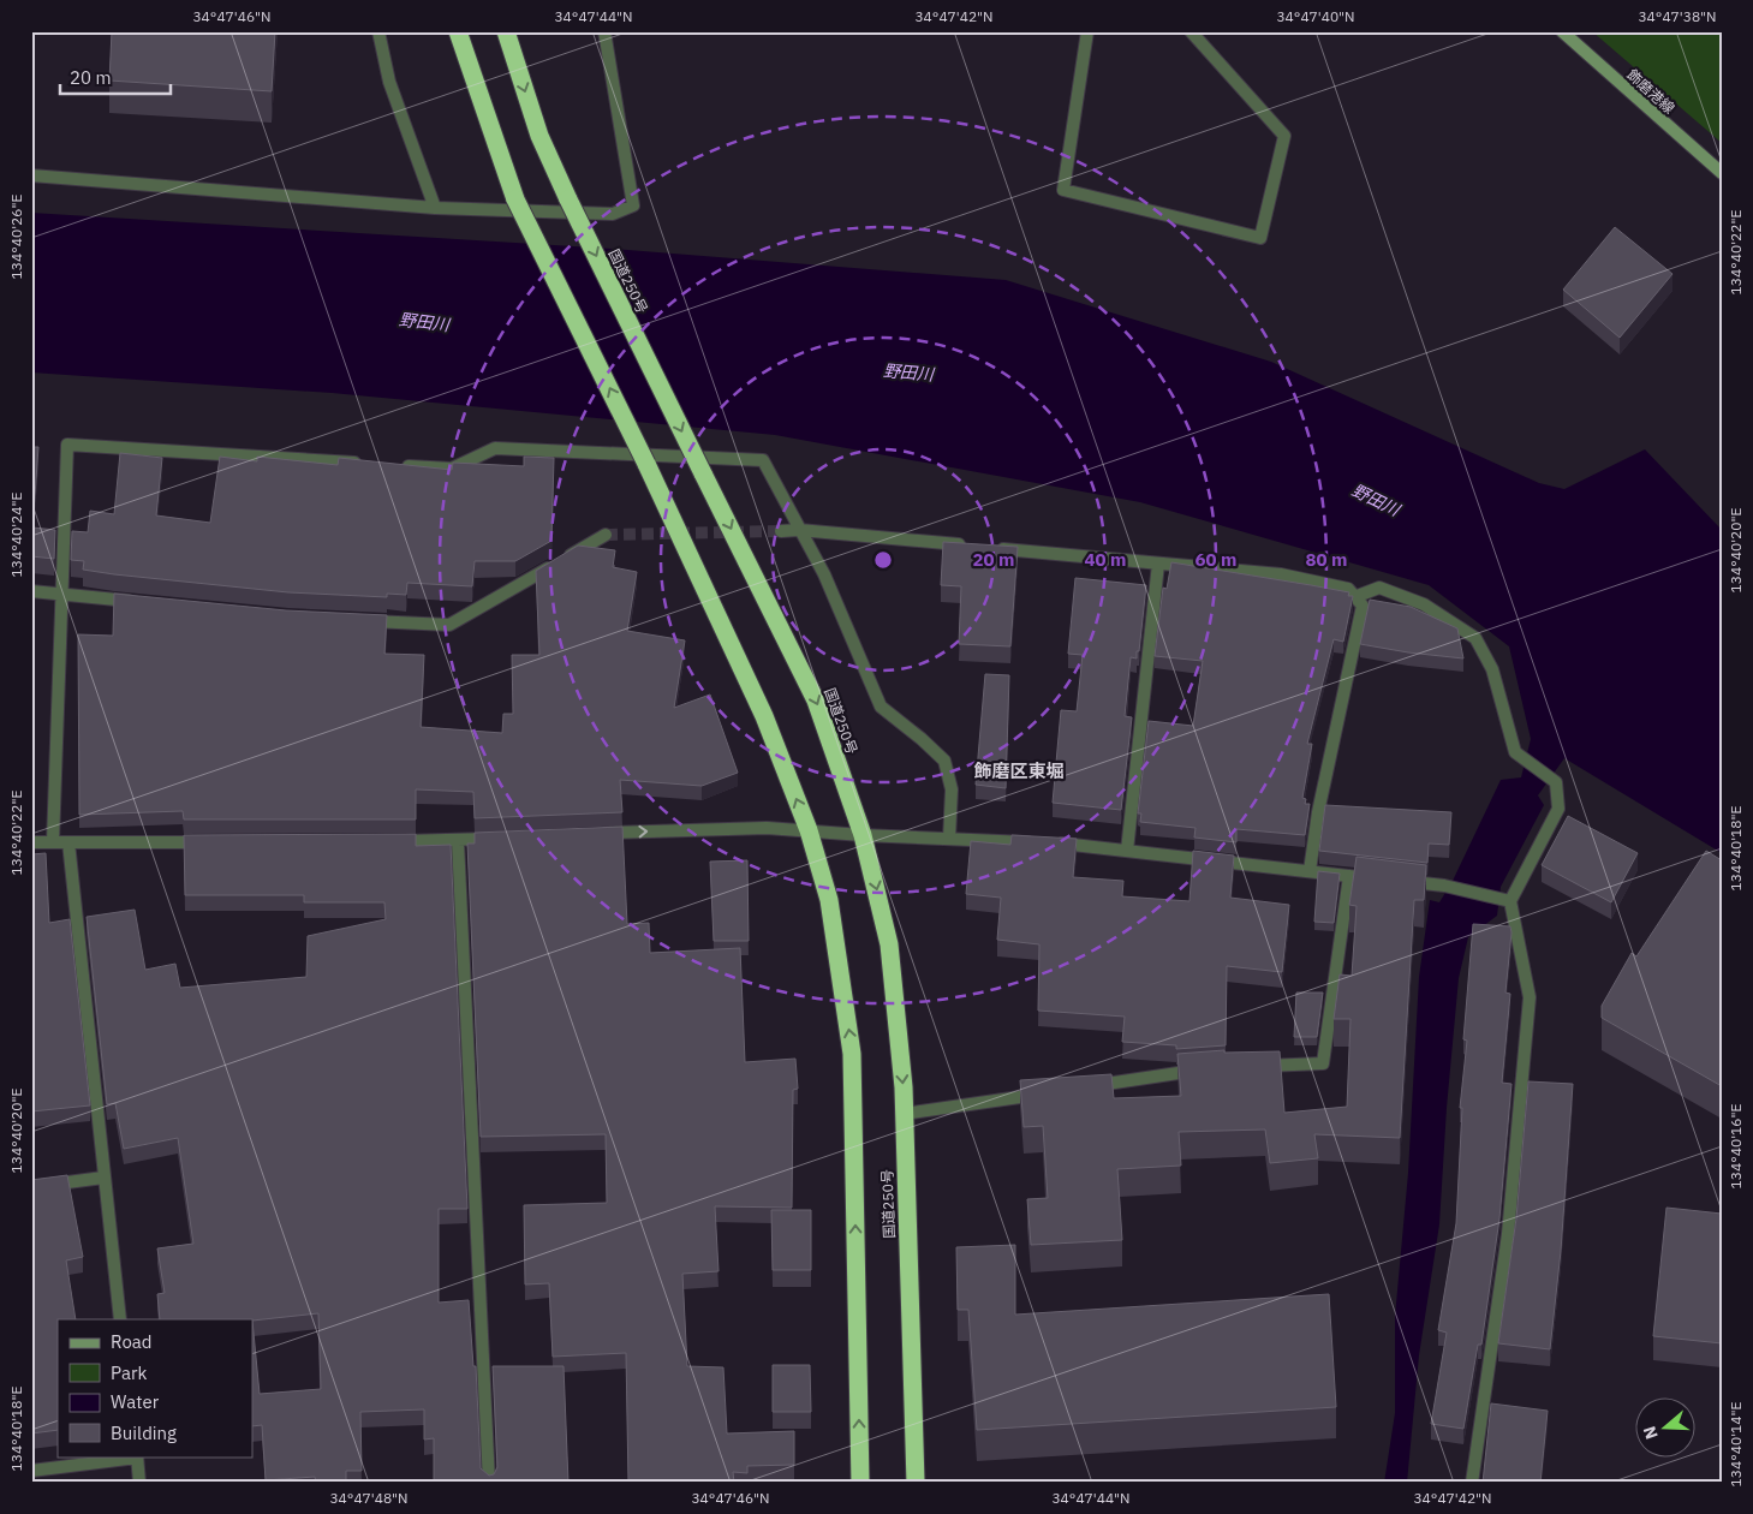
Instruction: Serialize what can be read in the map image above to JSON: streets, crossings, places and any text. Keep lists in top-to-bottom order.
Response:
{
  "streets": {
    "highway": ["国道250号"],
    "main road": ["飾磨港線"]
  },
  "districts": ["飾磨区東堀"],
  "water": ["野田川"],
  "legend": [
    "Road",
    "Park",
    "Water",
    "Building"
  ],
  "scale_bar": "20 m",
  "north": "left",
  "coordinates": [
    "34°47'46\"N",
    "34°47'44\"N",
    "34°47'42\"N",
    "34°47'40\"N",
    "34°47'38\"N",
    "134°40'26\"E",
    "134°40'22\"E",
    "134°40'24\"E",
    "134°40'20\"E",
    "134°40'18\"E",
    "134°40'16\"E",
    "134°40'14\"E",
    "34°47'48\"N"
  ],
  "rings": [
    "20 m",
    "40 m",
    "60 m",
    "80 m"
  ]
}
